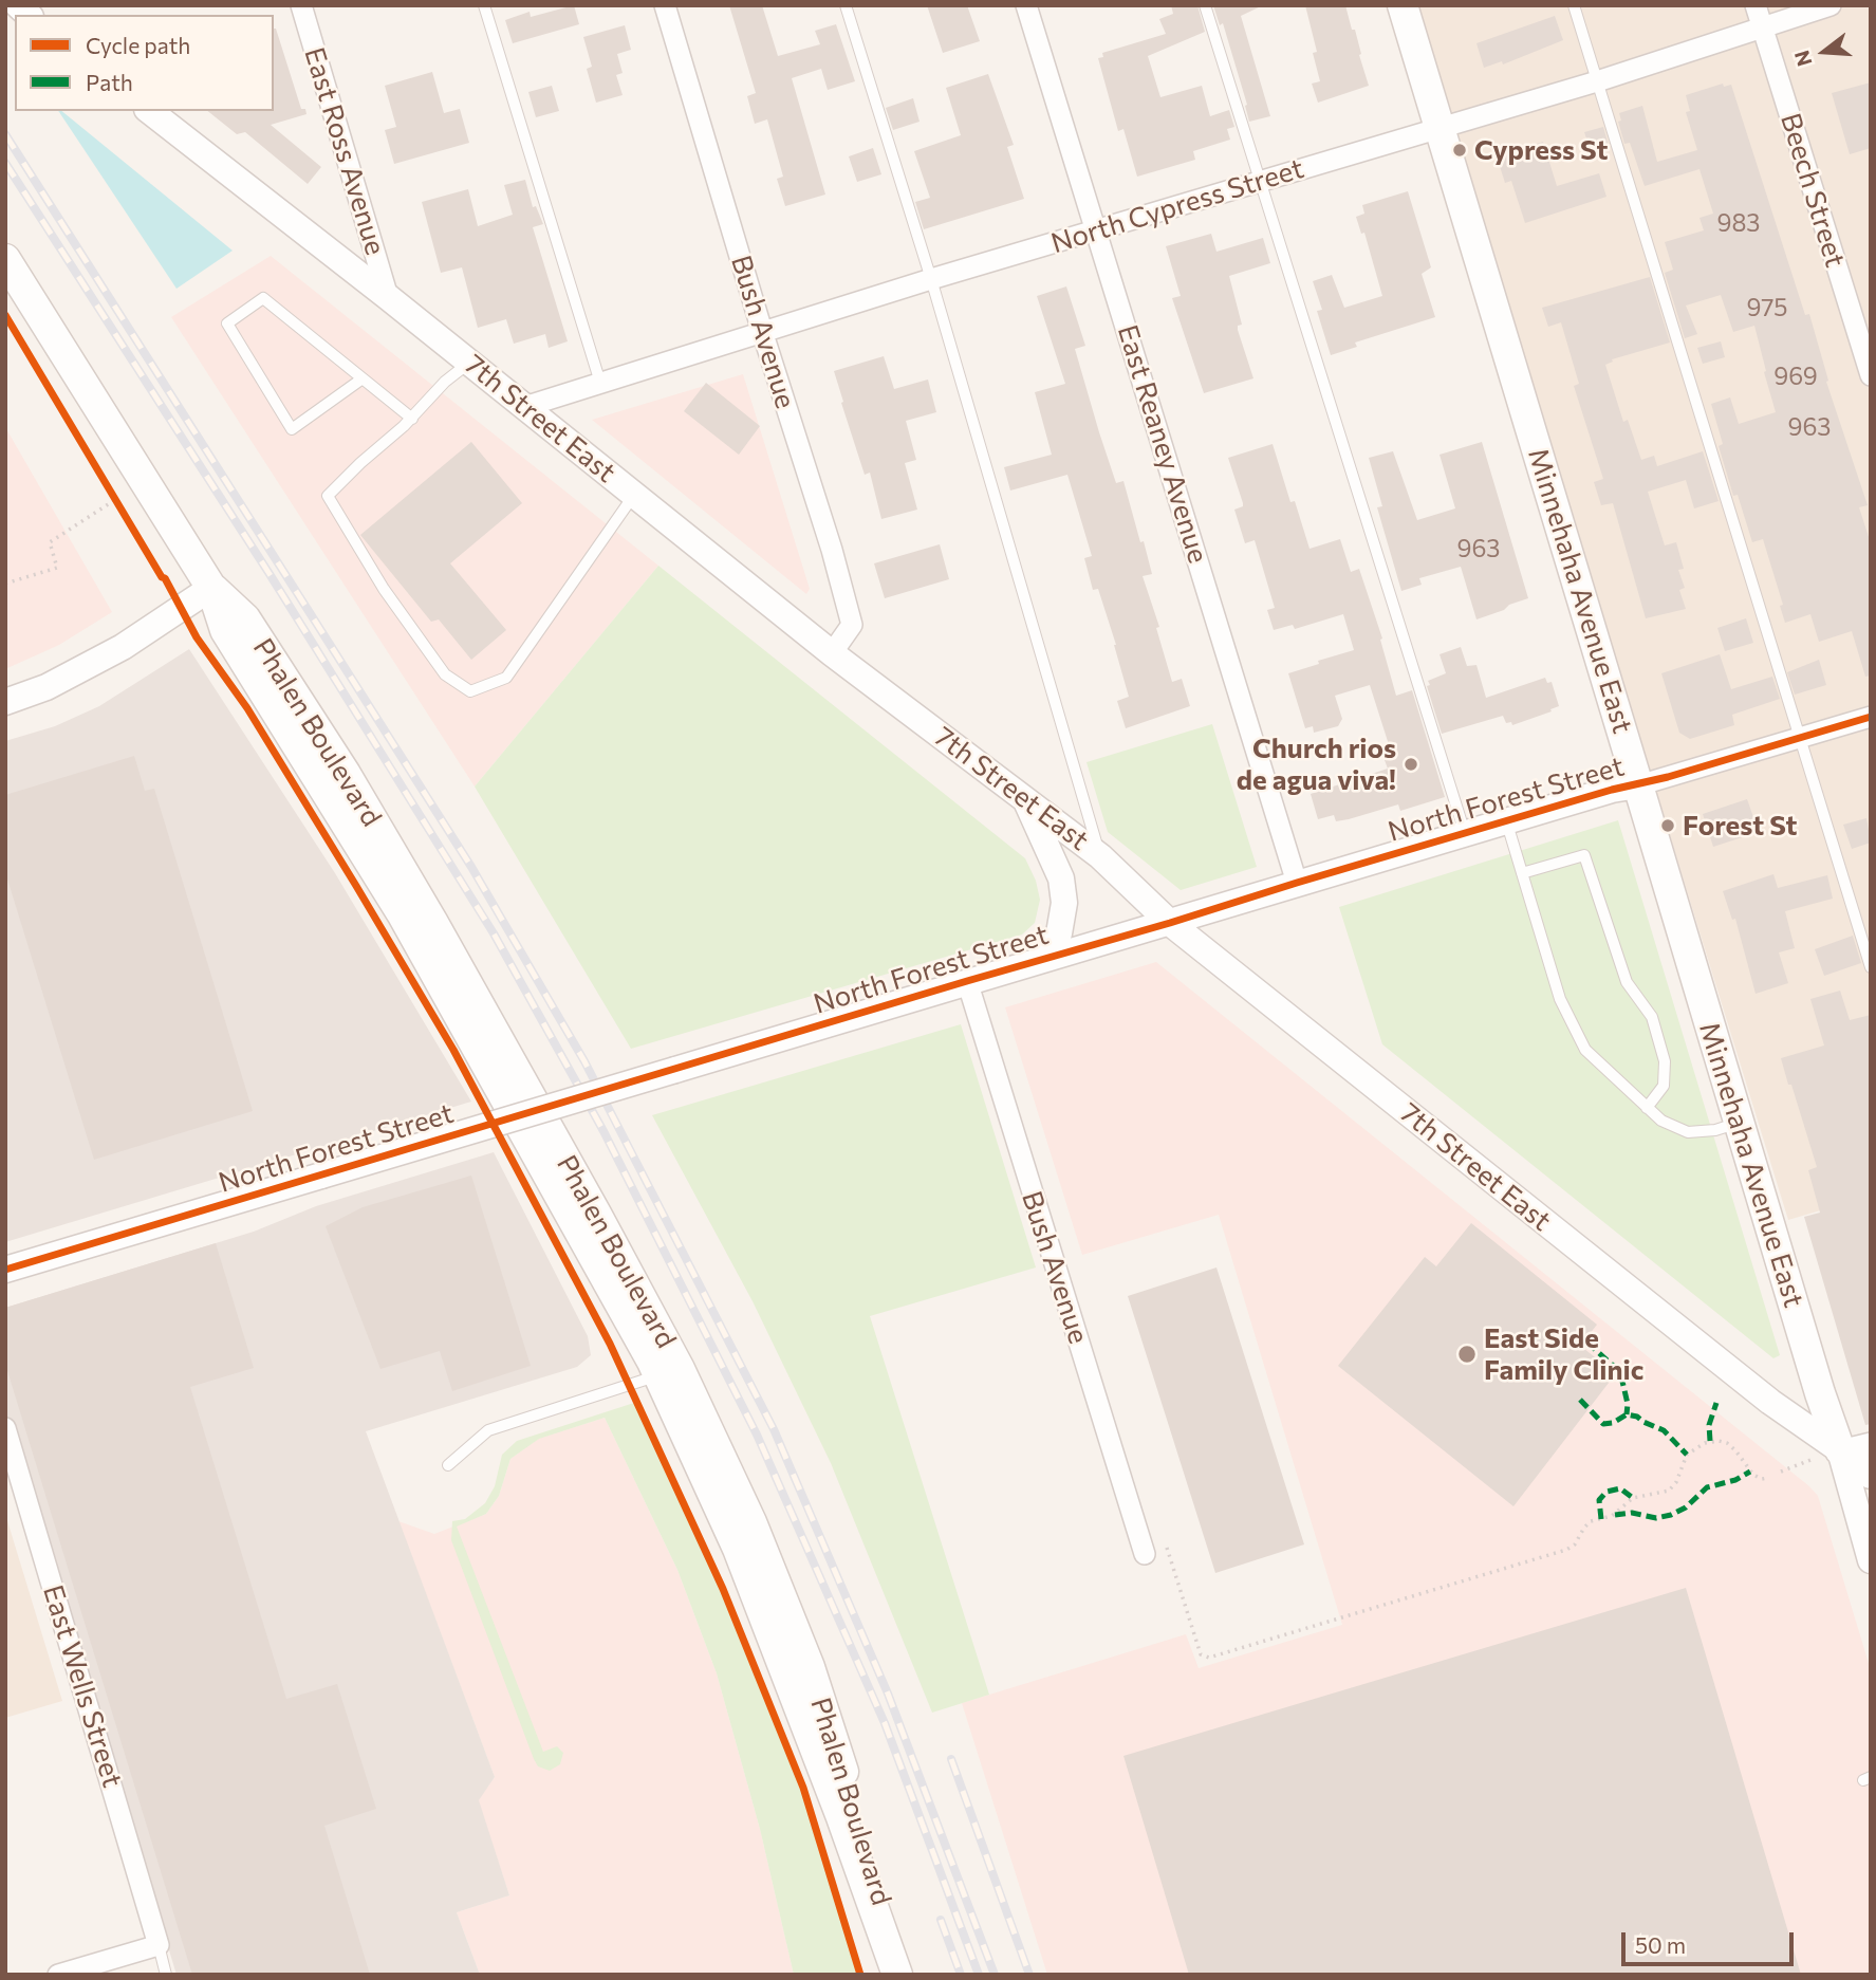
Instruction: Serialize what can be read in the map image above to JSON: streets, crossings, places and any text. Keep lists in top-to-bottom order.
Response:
{
  "streets": {
    "main road": ["7th Street East", "Minnehaha Avenue East", "Phalen Boulevard"],
    "street": [
      "East Ross Avenue",
      "Beech Street",
      "North Cypress Street",
      "Bush Avenue",
      "East Reaney Avenue",
      "North Forest Street",
      "East Wells Street"
    ]
  },
  "crossings": [
    ["East Ross Avenue", "7th Street East"],
    ["Beech Street", "North Cypress Street"],
    ["North Cypress Street", "Bush Avenue"],
    ["North Cypress Street", "7th Street East"],
    ["North Cypress Street", "East Reaney Avenue"],
    ["North Cypress Street", "Minnehaha Avenue East"],
    ["Bush Avenue", "7th Street East"],
    ["Bush Avenue", "North Forest Street"],
    ["7th Street East", "Minnehaha Avenue East"],
    ["7th Street East", "North Forest Street"],
    ["East Reaney Avenue", "North Forest Street"],
    ["Minnehaha Avenue East", "North Forest Street"]
  ],
  "places": [
    "Cypress St",
    "Church rios de agua viva!",
    "Forest St",
    "East Side Family Clinic"
  ],
  "house_numbers": [
    "983",
    "975",
    "969",
    "963",
    "963"
  ],
  "legend": ["Cycle path", "Path"],
  "scale_bar": "50 m",
  "north": "left"
}
